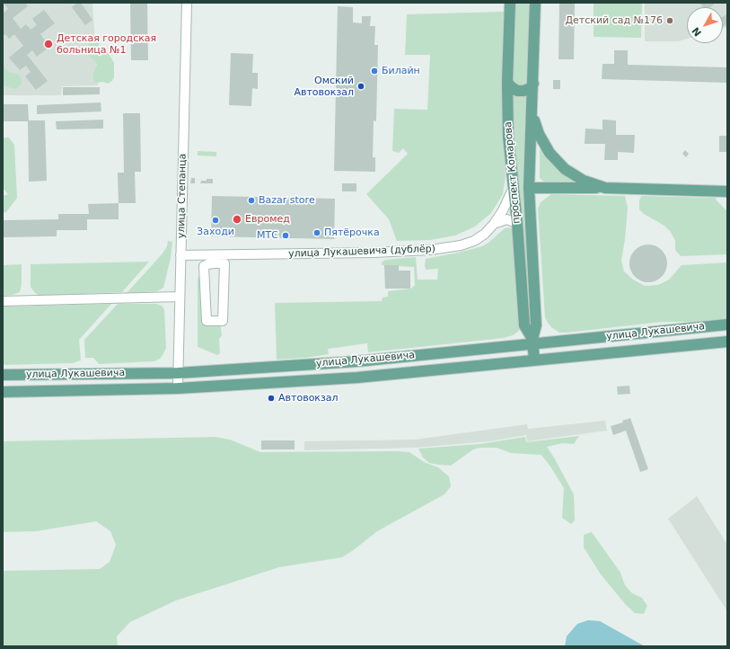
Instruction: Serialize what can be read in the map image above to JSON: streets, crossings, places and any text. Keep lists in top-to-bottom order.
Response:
{
  "streets": {
    "main road": ["проспект Комарова", "улица Лукашевича"],
    "street": ["улица Степанца", "улица Лукашевича (дублёр)"]
  },
  "crossings": [
    ["проспект Комарова", "улица Лукашевича (дублёр)"],
    ["проспект Комарова", "улица Лукашевича"],
    ["улица Степанца", "улица Лукашевича (дублёр)"],
    ["улица Степанца", "улица Лукашевича"]
  ],
  "places": [
    "Детский сад №176",
    "Детская городская больница №1",
    "Билайн",
    "Омский Автовокзал",
    "Bazar store",
    "Евромед",
    "Заходи",
    "Пятёрочка",
    "МТС",
    "Автовокзал"
  ],
  "north": "bottom left"
}
